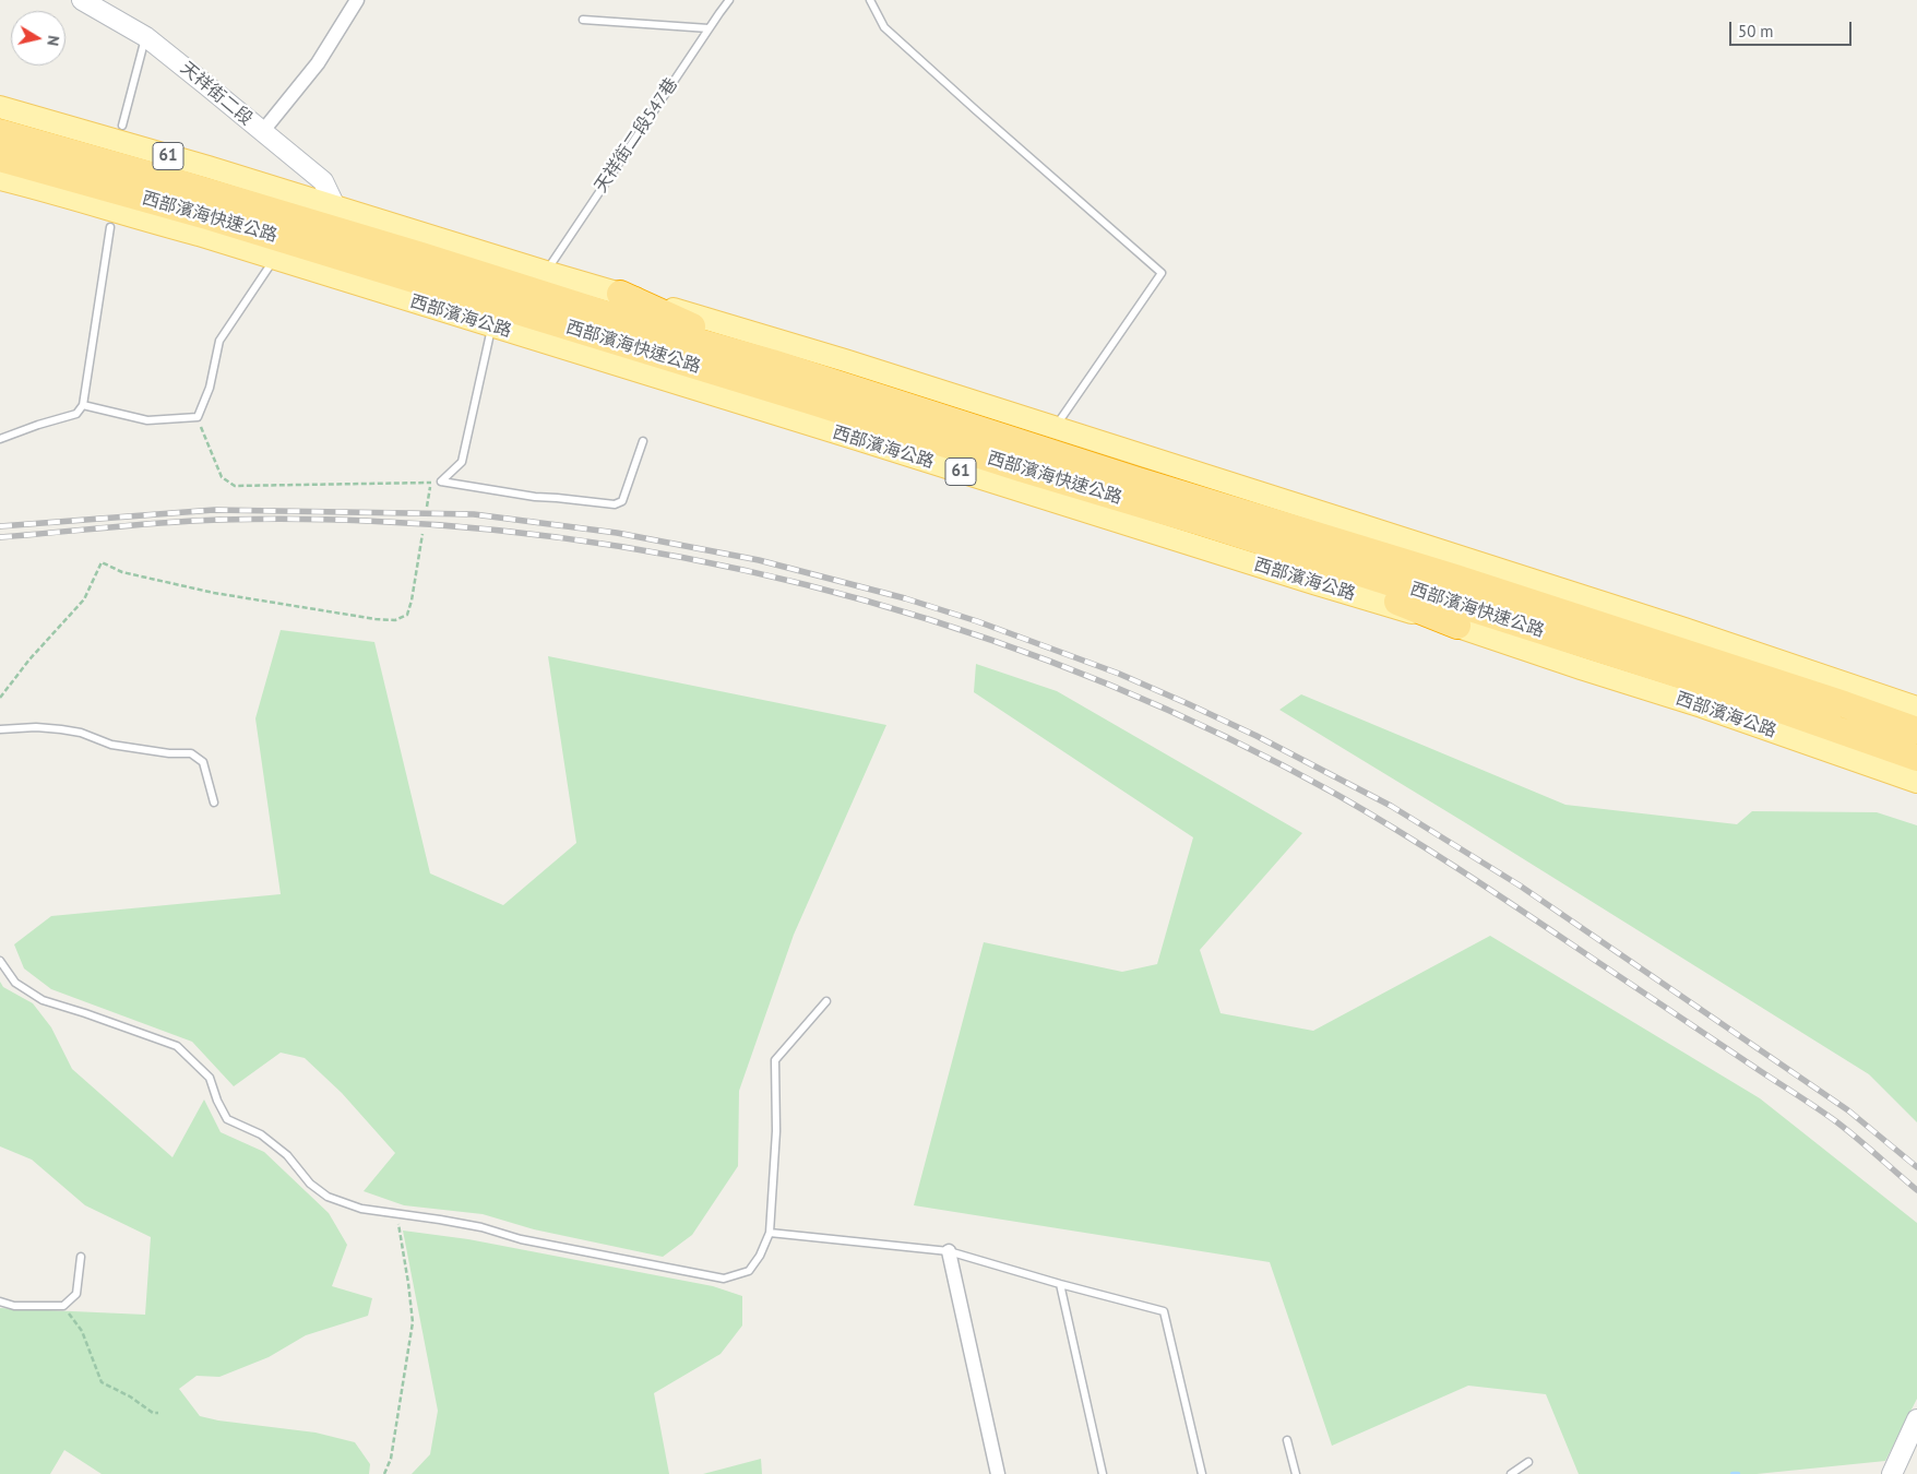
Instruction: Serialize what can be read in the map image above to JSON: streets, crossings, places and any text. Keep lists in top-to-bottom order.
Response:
{
  "streets": {
    "highway": ["61", "西部濱海快速公路"],
    "main road": ["西部濱海公路"],
    "street": ["天祥街二段"],
    "lane": ["天祥街二段547巷"]
  },
  "crossings": [
    ["天祥街二段", "61"],
    ["天祥街二段547巷", "61"]
  ],
  "scale_bar": "50 m",
  "north": "right"
}
